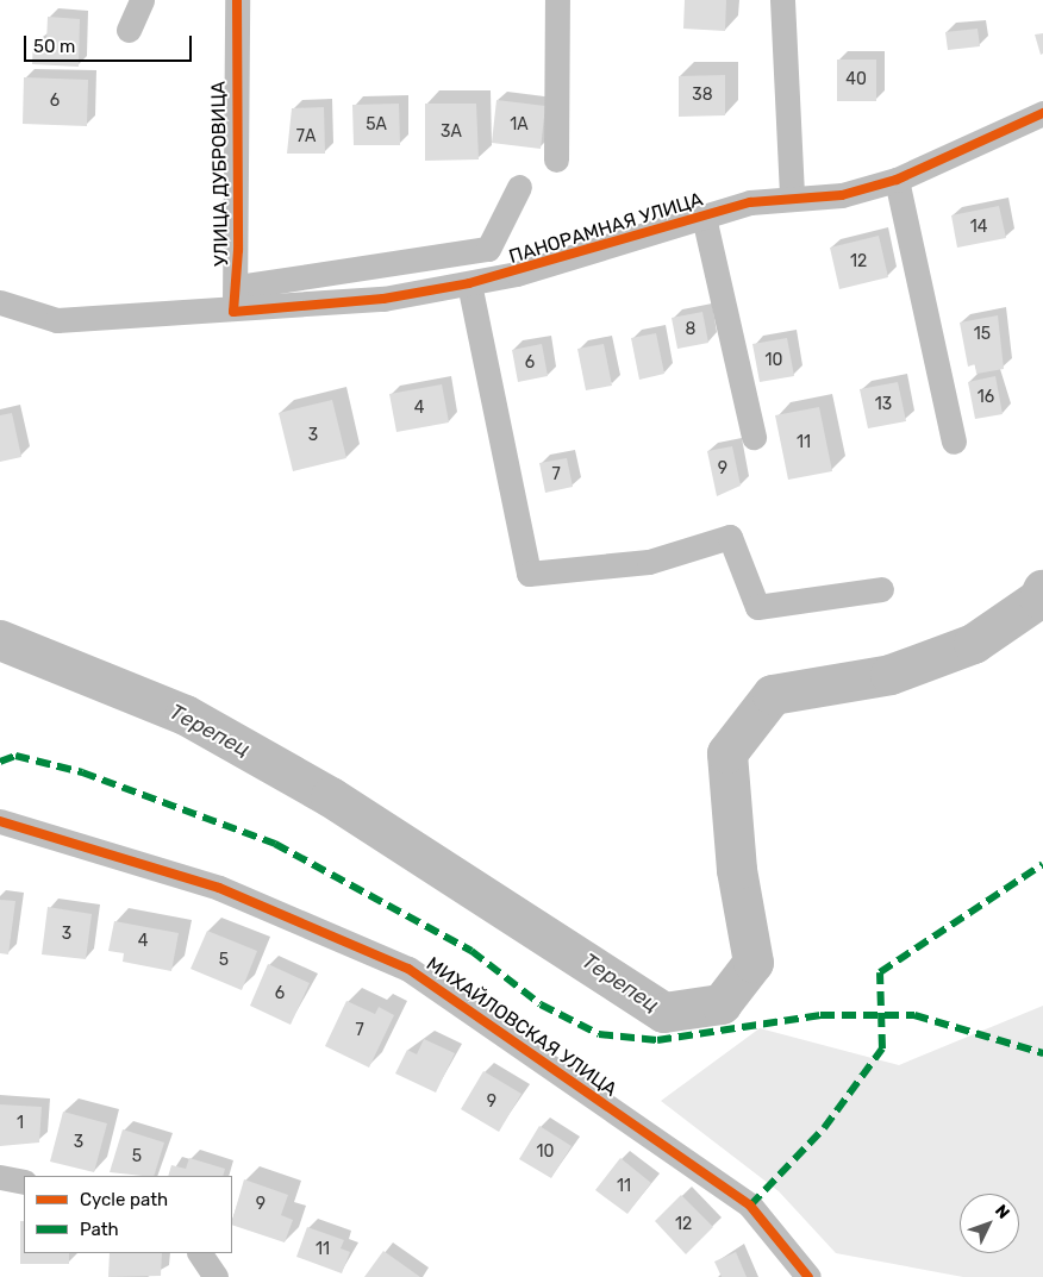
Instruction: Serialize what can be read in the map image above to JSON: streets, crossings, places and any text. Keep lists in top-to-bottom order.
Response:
{
  "streets": {
    "street": ["УЛИЦА ДУБРОВИЦА", "ПАНОРАМНАЯ УЛИЦА", "МИХАЙЛОВСКАЯ УЛИЦА"]
  },
  "crossings": [
    ["УЛИЦА ДУБРОВИЦА", "ПАНОРАМНАЯ УЛИЦА"]
  ],
  "water": ["Терепец"],
  "house_numbers": [
    "40",
    "38",
    "6",
    "5А",
    "1А",
    "3А",
    "7А",
    "14",
    "12",
    "8",
    "15",
    "10",
    "6",
    "16",
    "13",
    "4",
    "3",
    "11",
    "9",
    "7",
    "3",
    "4",
    "5",
    "6",
    "7",
    "9",
    "1",
    "3",
    "10",
    "5",
    "11",
    "9",
    "12",
    "11"
  ],
  "legend": ["Cycle path", "Path"],
  "scale_bar": "50 m",
  "north": "top right"
}
